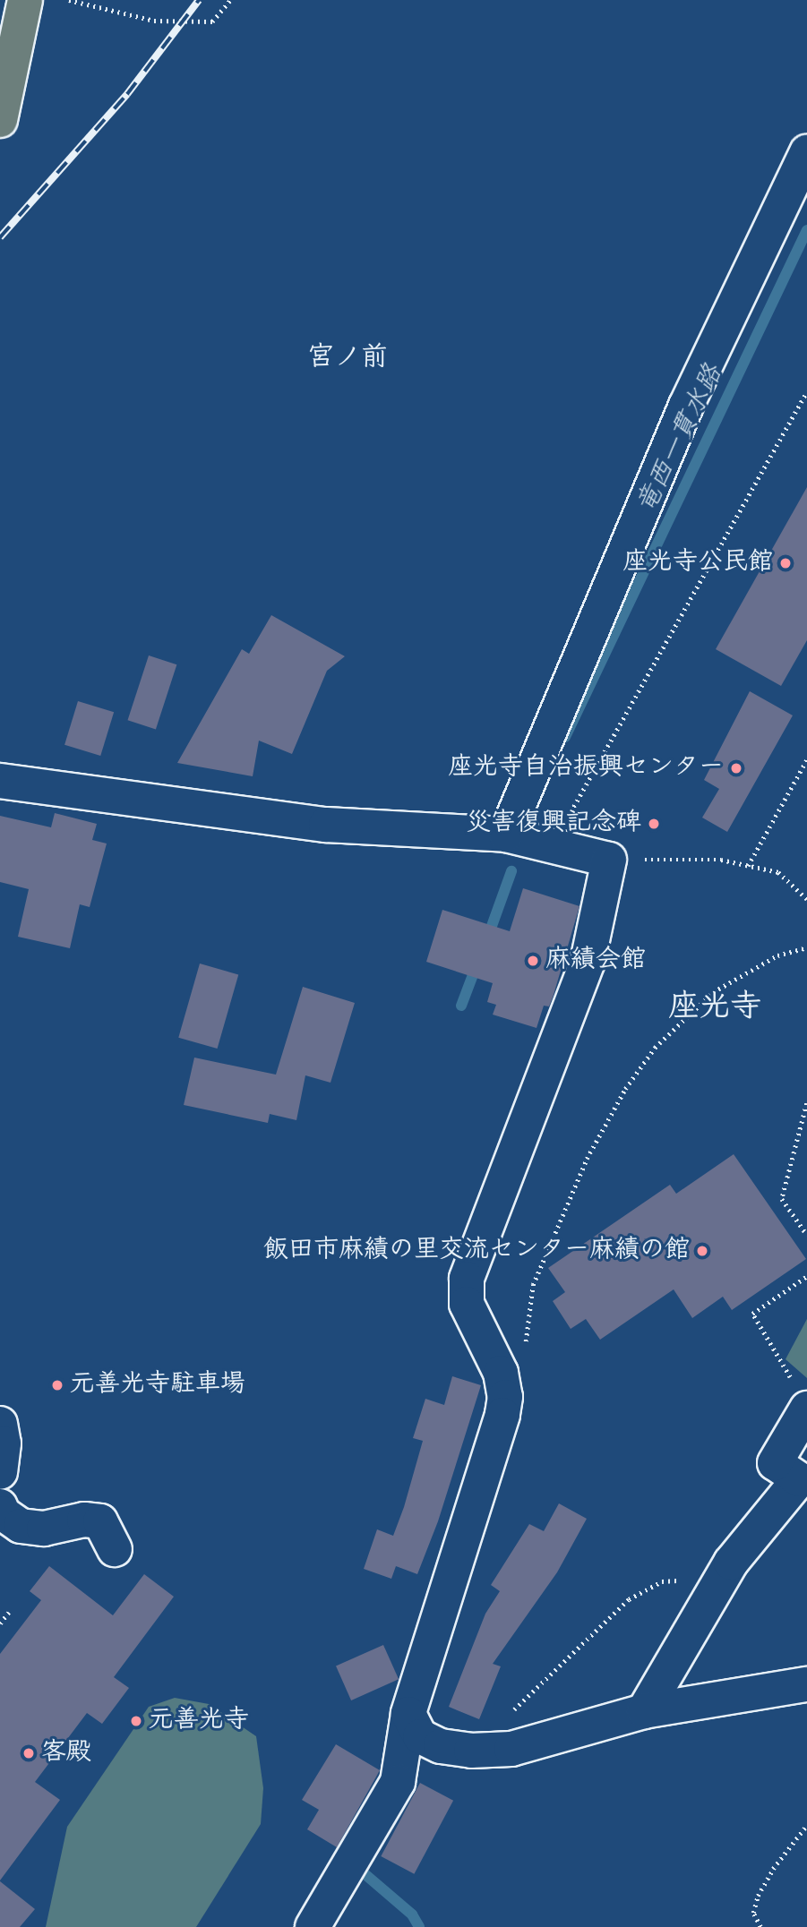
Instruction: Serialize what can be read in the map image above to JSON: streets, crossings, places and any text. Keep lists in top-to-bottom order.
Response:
{
  "districts": ["宮ノ前", "座光寺"],
  "water": ["竜西一貫水路"],
  "places": [
    "座光寺公民館",
    "座光寺自治振興センター",
    "災害復興記念碑",
    "麻績会館",
    "飯田市麻績の里交流センター麻績の館",
    "元善光寺駐車場",
    "元善光寺",
    "客殿"
  ]
}
